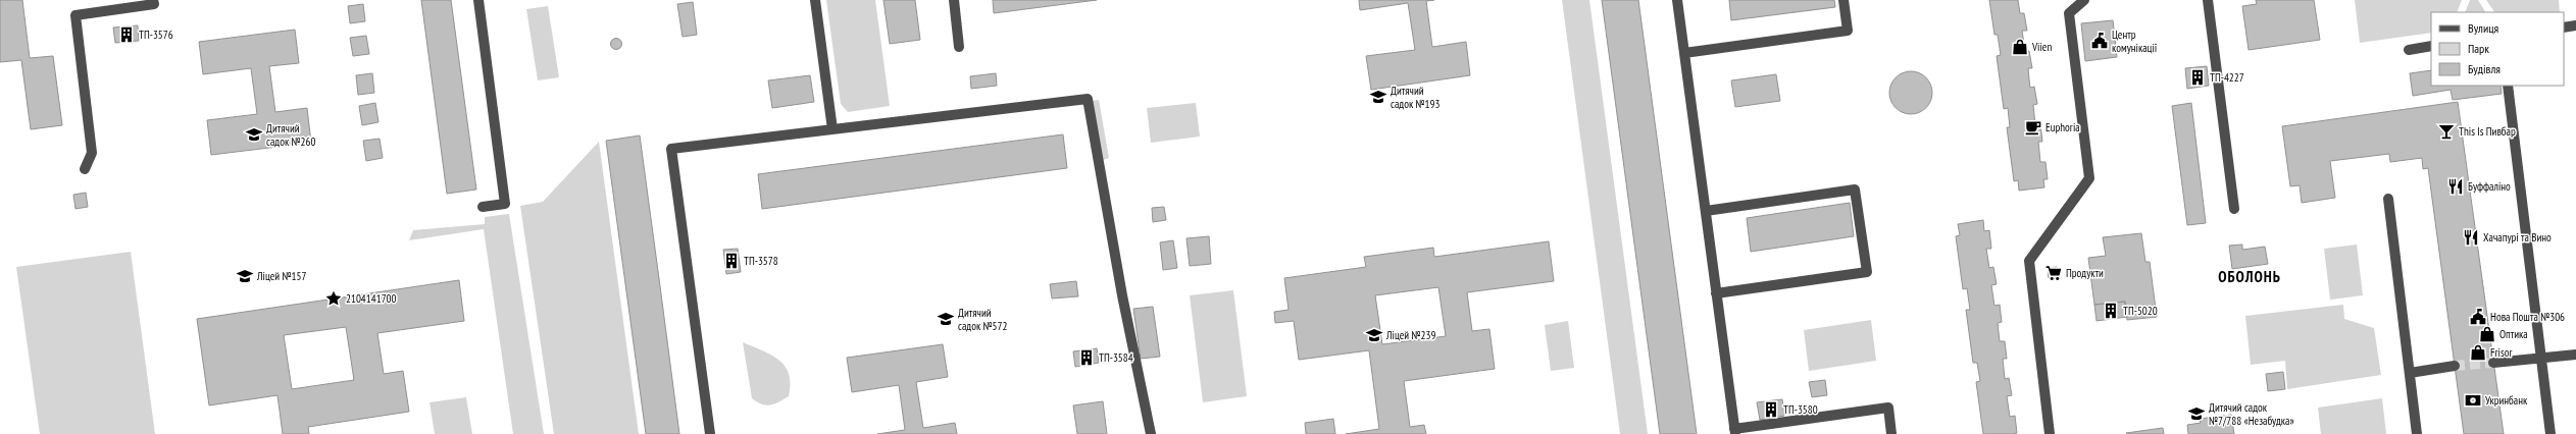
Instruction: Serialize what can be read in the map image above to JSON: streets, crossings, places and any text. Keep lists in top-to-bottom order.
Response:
{
  "districts": ["ОБОЛОНЬ"],
  "places": {
    "building": [
      "ТП-3576",
      "ТП-4227",
      "ТП-3578",
      "ТП-5020",
      "ТП-3584",
      "ТП-3580"
    ],
    "public building": ["Центр комунікації", "Нова Пошта №306"],
    "shop": ["Viien", "Оптика", "Frisor"],
    "school or university": [
      "Дитячий садок №193",
      "Дитячий садок №260",
      "Ліцей №157",
      "Дитячий садок №572",
      "Ліцей №239",
      "Дитячий садок №7/788 «Незабудка»"
    ],
    "cafe": ["Euphoria"],
    "bar": ["This Is Пивбар"],
    "restaurant": ["Буффаліно", "Хачапурі та Вино"],
    "supermarket": ["Продукти"],
    "place": ["2104141700"],
    "bank": ["Укринбанк"]
  },
  "legend": ["Вулиця", "Парк", "Будівля"]
}
